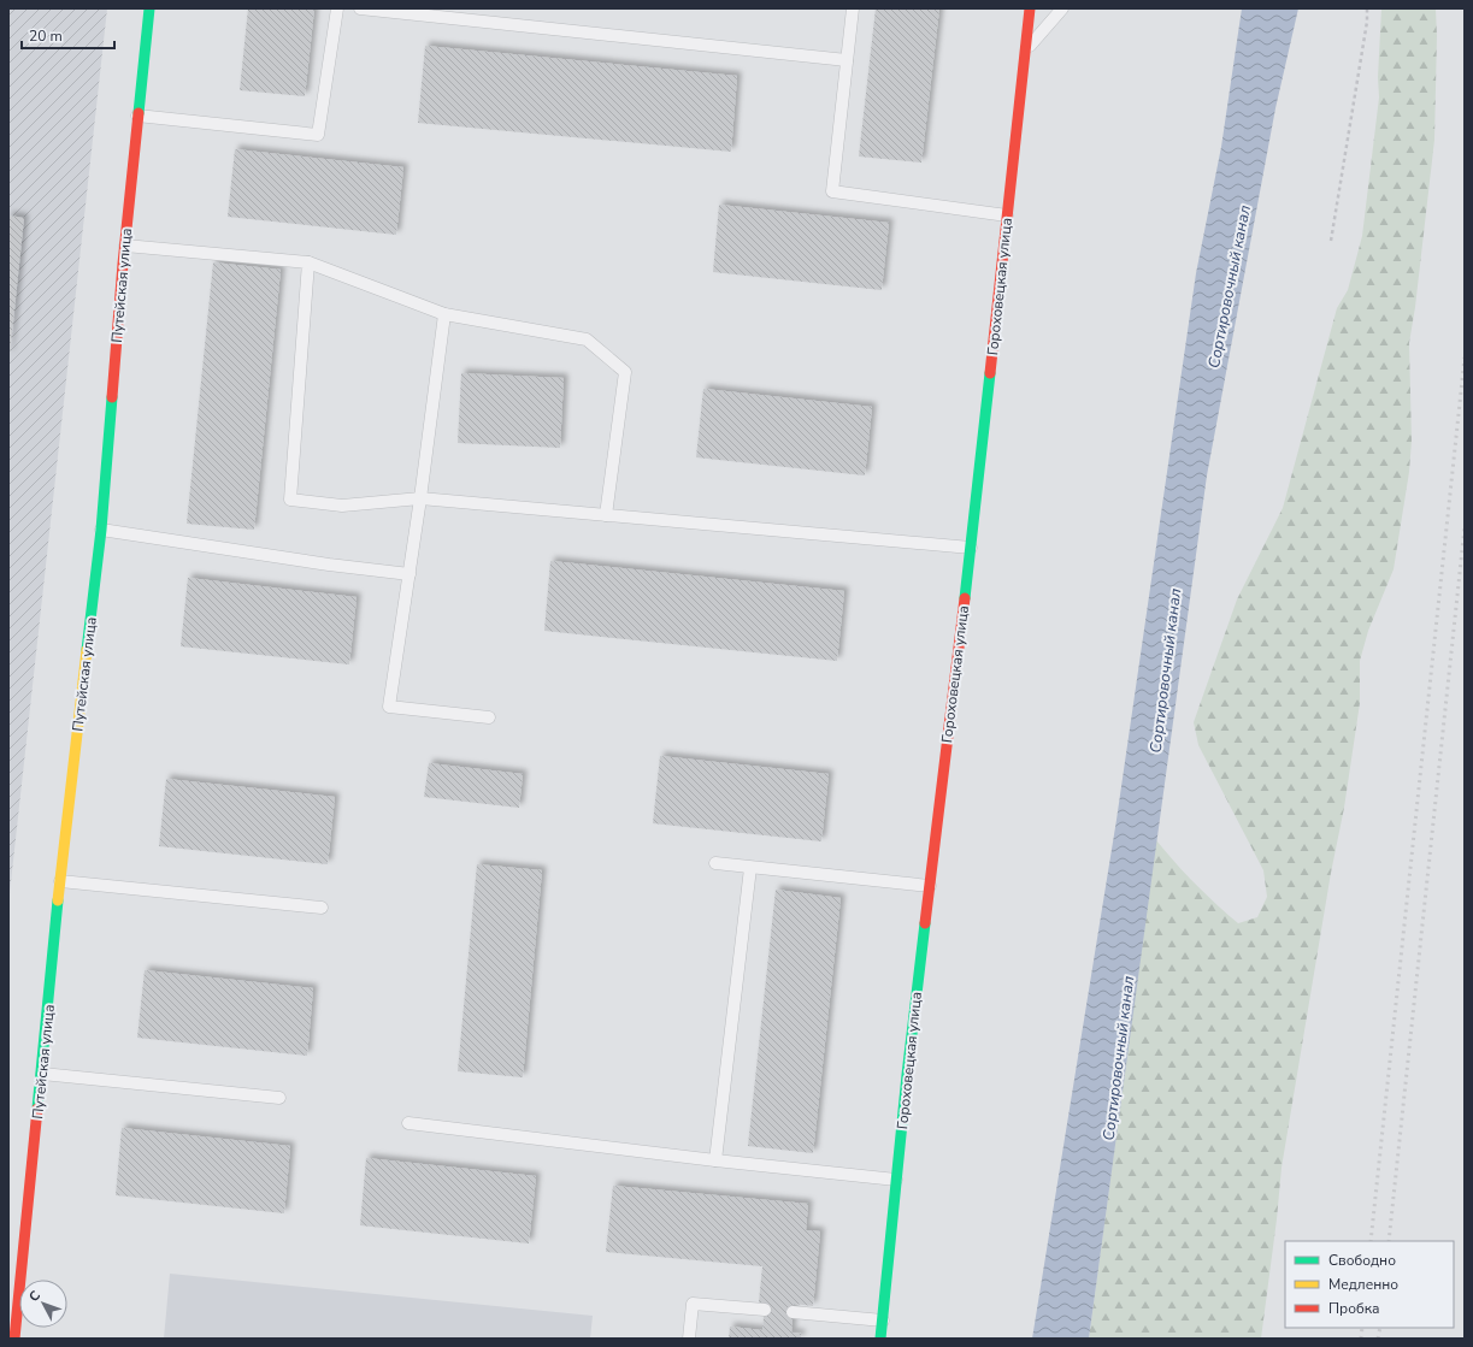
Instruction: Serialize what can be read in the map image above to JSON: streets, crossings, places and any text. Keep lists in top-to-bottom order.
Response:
{
  "streets": {
    "street": ["Путейская улица", "Гороховецкая улица"]
  },
  "water": ["Сортировочный канал"],
  "legend": ["Свободно", "Медленно", "Пробка"],
  "scale_bar": "20 m",
  "north": "top left"
}
